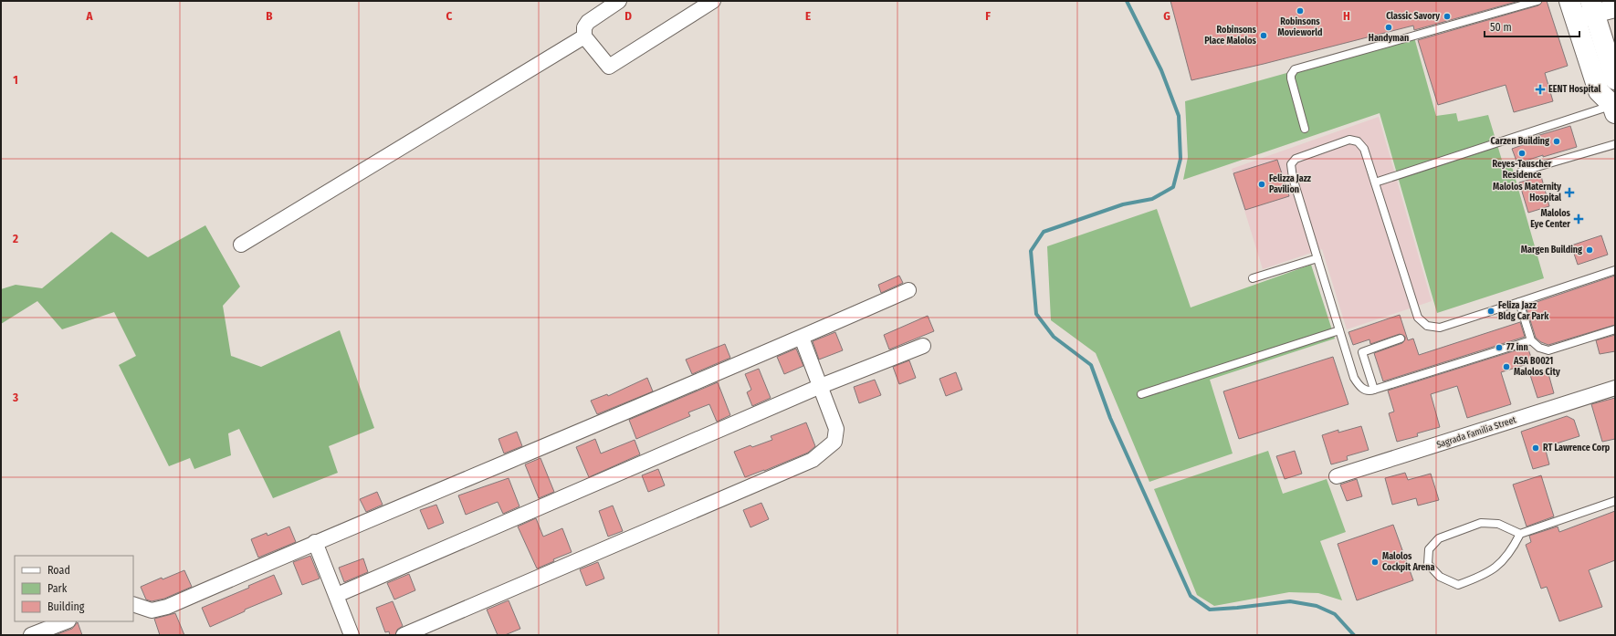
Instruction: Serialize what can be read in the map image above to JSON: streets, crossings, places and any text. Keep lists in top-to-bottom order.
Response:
{
  "streets": {
    "street": ["Sagrada Familia Street"]
  },
  "places": {
    "other": [
      "Robinsons Movieworld",
      "Classic Savory",
      "Handyman",
      "Robinsons Place Malolos",
      "Carzen Building",
      "Reyes-Tauscher Residence",
      "Felizza Jazz Pavilion",
      "Margen Building",
      "Feliza Jazz Bldg Car Park",
      "77 inn",
      "ASA B0021 Malolos City",
      "RT Lawrence Corp",
      "Malolos Cockpit Arena"
    ],
    "health": ["EENT Hospital", "Malolos Maternity Hospital", "Malolos Eye Center"]
  },
  "legend": ["Road", "Park", "Building"],
  "scale_bar": "50 m",
  "grid": {
    "columns": [
      "A",
      "B",
      "C",
      "D",
      "E",
      "F",
      "G",
      "H"
    ],
    "rows": ["1", "2", "3"]
  }
}
